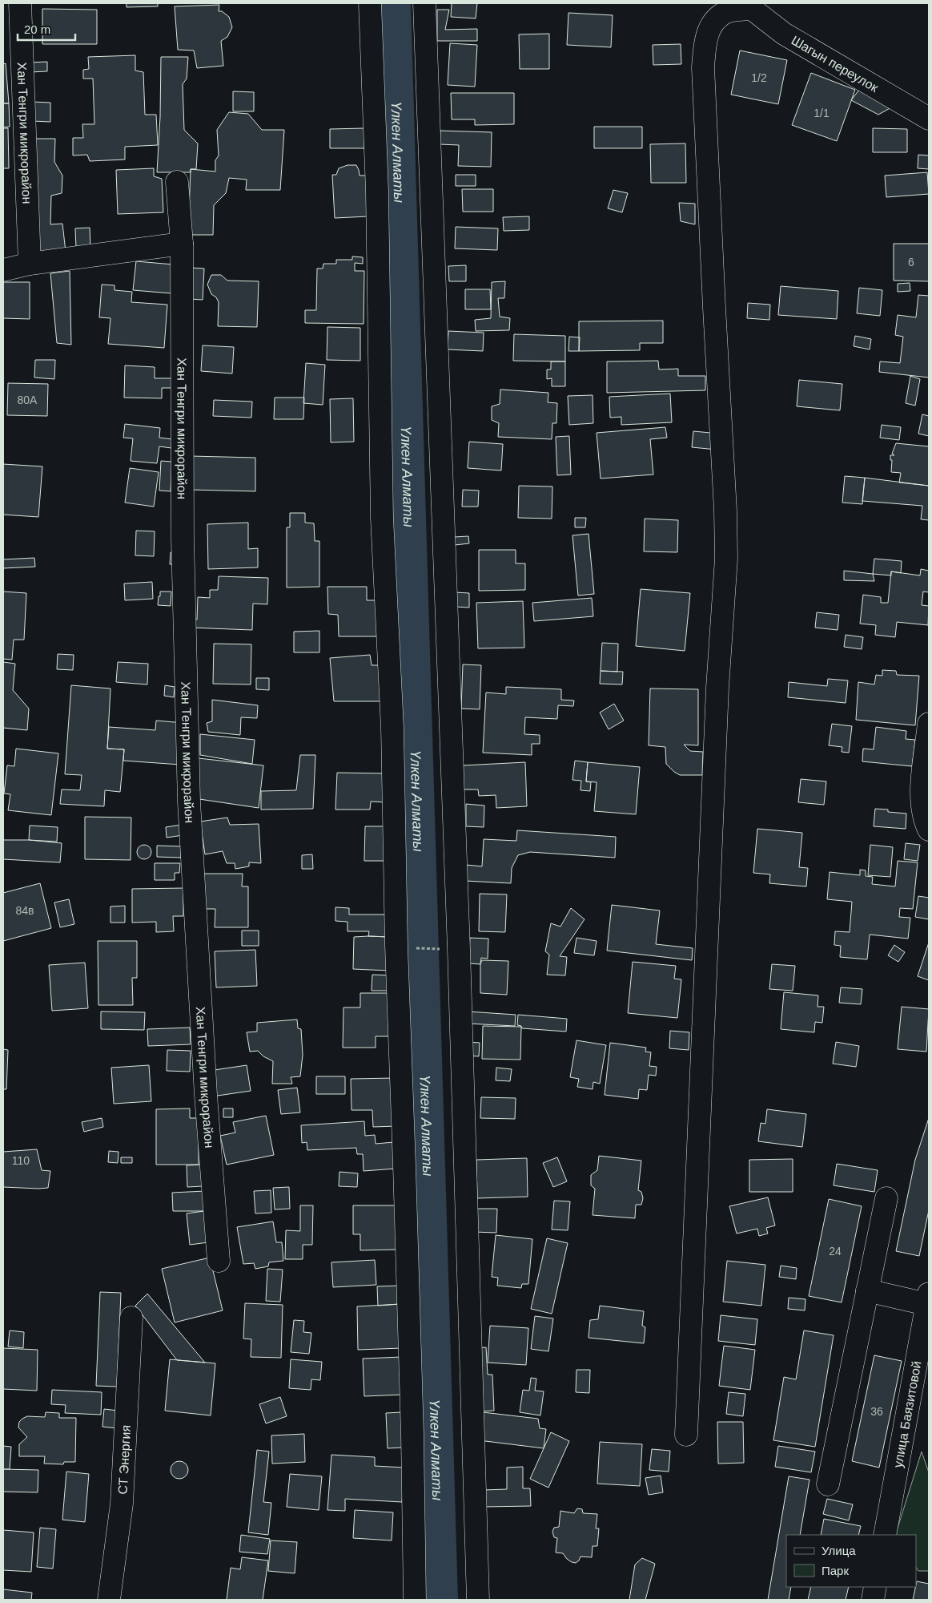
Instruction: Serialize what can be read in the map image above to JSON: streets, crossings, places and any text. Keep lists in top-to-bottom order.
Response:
{
  "streets": {
    "street": [
      "Шагын переулок",
      "Хан Тенгри микрорайон",
      "улица Баязитовой",
      "СТ Энергия"
    ]
  },
  "water": ["Үлкен Алматы"],
  "house_numbers": [
    "1/2",
    "1/1",
    "6",
    "80А",
    "84в",
    "110",
    "24",
    "36"
  ],
  "legend": ["Улица", "Парк"],
  "scale_bar": "20 m"
}
